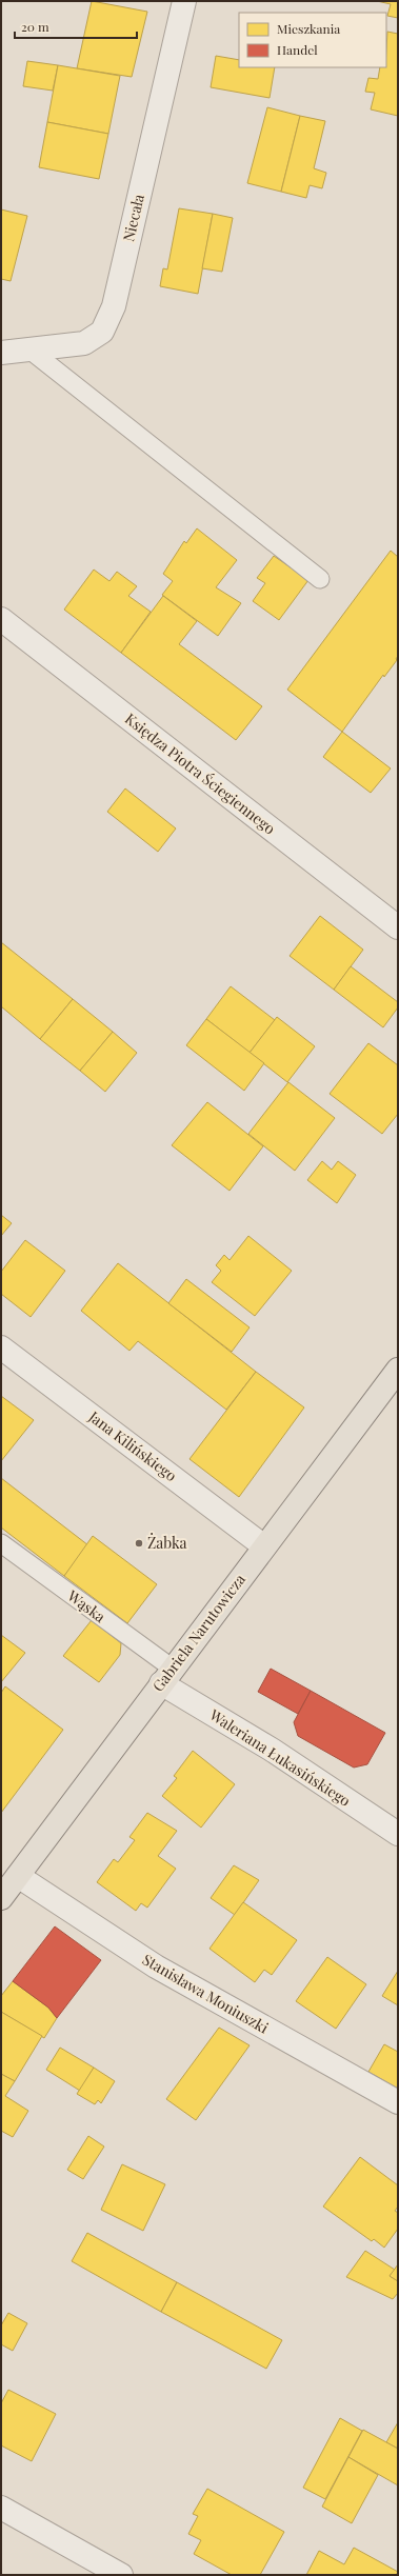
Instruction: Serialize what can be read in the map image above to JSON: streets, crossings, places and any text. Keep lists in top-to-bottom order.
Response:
{
  "streets": {
    "main road": ["Gabriela Narutowicza"],
    "street": [
      "Niecała",
      "Księdza Piotra Ściegiennego",
      "Jana Kilińskiego",
      "Waleriana Łukasińskiego",
      "Stanisława Moniuszki"
    ],
    "lane": ["Wąska"]
  },
  "crossings": [
    ["Jana Kilińskiego", "Gabriela Narutowicza"],
    ["Wąska", "Gabriela Narutowicza"],
    ["Wąska", "Waleriana Łukasińskiego"],
    ["Gabriela Narutowicza", "Waleriana Łukasińskiego"],
    ["Gabriela Narutowicza", "Stanisława Moniuszki"]
  ],
  "places": ["Żabka"],
  "legend": ["Mieszkania", "Handel"],
  "scale_bar": "20 m"
}
